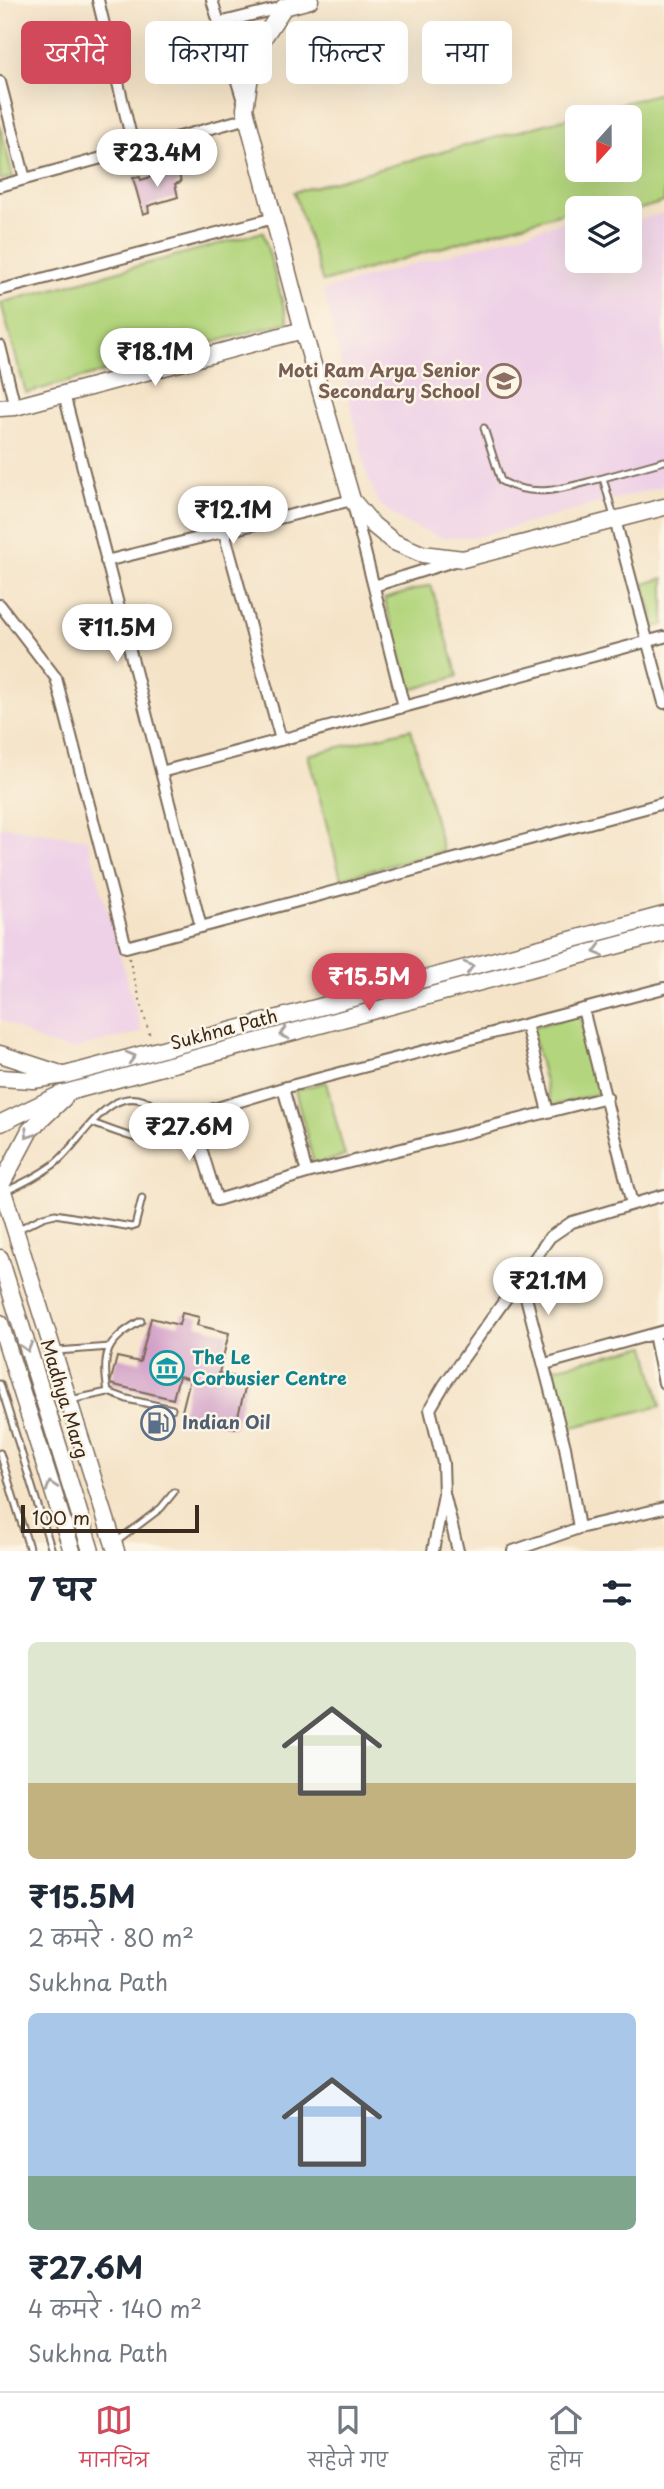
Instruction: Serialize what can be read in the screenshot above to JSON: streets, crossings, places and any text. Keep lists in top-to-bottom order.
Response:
{
  "streets": {
    "main road": ["Sukhna Path", "Madhya Marg"]
  },
  "places": {
    "school or university": ["Moti Ram Arya Senior Secondary School"],
    "museum": ["The Le Corbusier Centre"],
    "fuel station": ["Indian Oil"]
  },
  "scale_bar": "100 m",
  "north": "bottom",
  "page": {
    "chip": [
      "खरीदें",
      "किराया",
      "फ़िल्टर",
      "नया"
    ],
    "price": [
      "₹23.4M",
      "₹18.1M",
      "₹12.1M",
      "₹11.5M",
      "₹15.5M",
      "₹27.6M",
      "₹21.1M"
    ],
    "scale": "100 m",
    "heading": "7 घर",
    "list": [
      {
        "name": "₹15.5M",
        "note": "2 कमरे · 80 m² · Sukhna Path"
      },
      {
        "name": "₹27.6M",
        "note": "4 कमरे · 140 m² · Sukhna Path"
      }
    ],
    "tabs": ["मानचित्र", "सहेजे गए", "होम"]
  }
}
